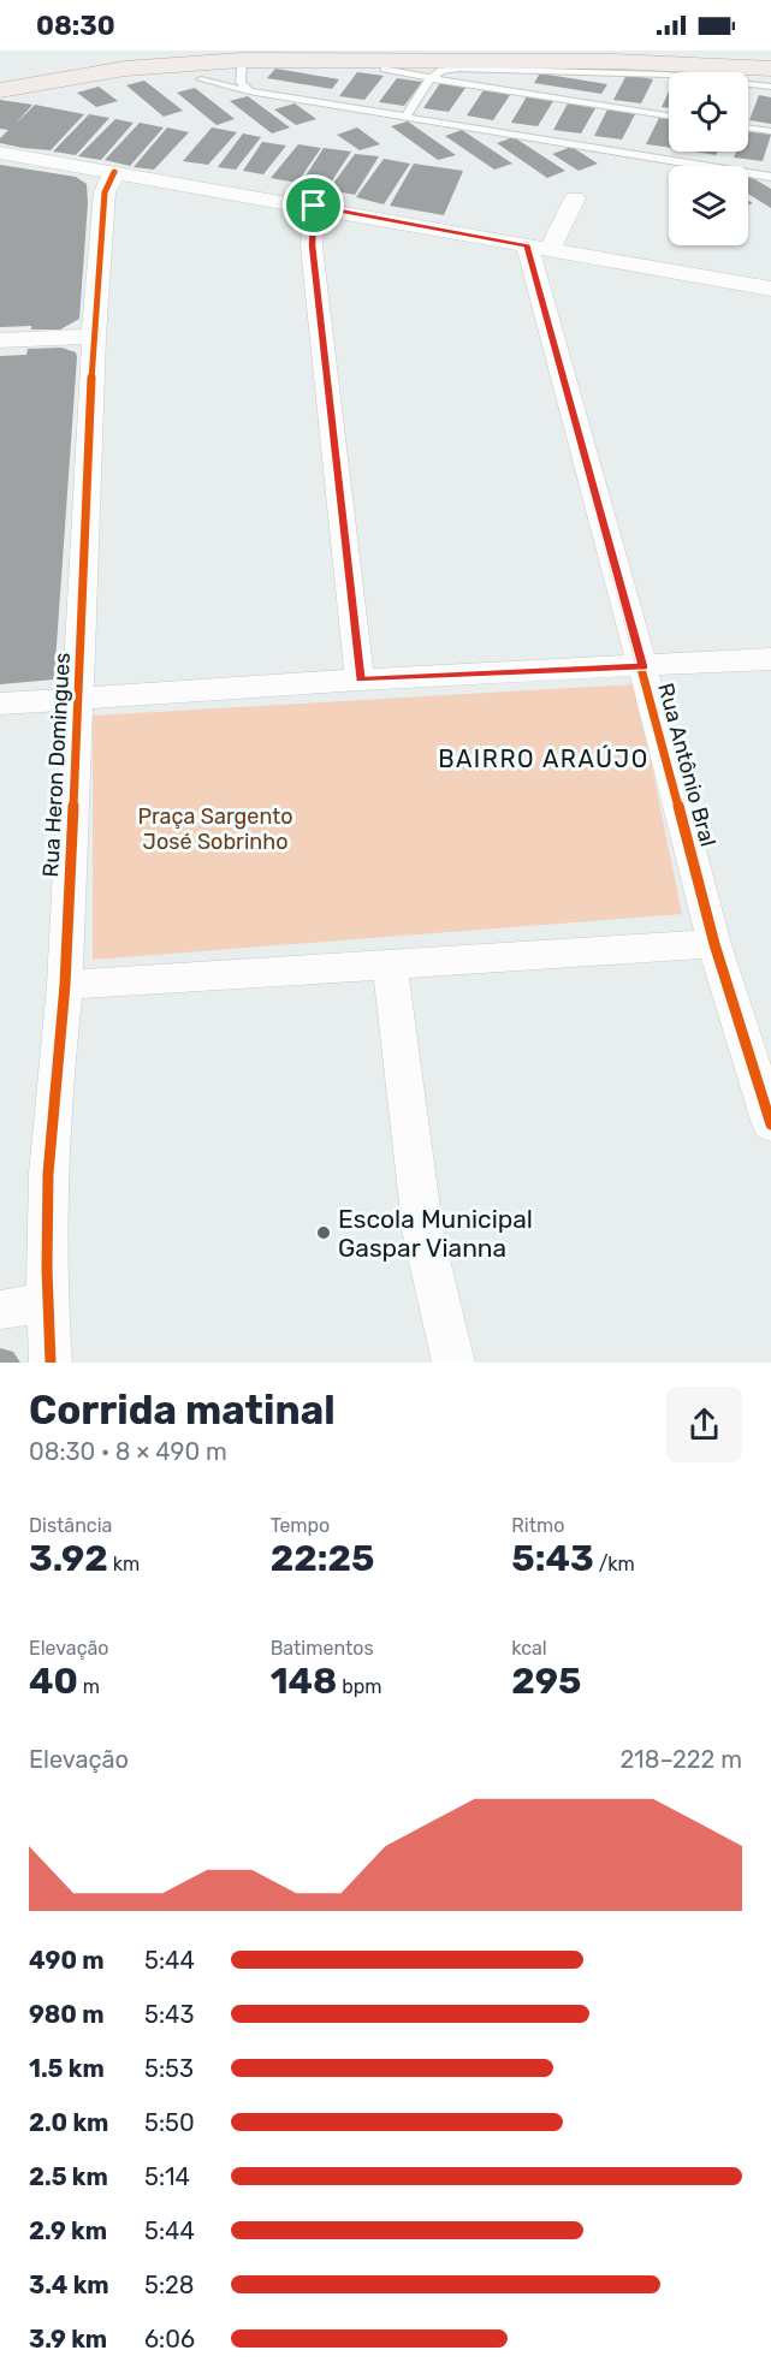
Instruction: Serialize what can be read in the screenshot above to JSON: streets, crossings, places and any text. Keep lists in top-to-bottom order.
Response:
{
  "streets": {
    "street": ["Rua Heron Domingues", "Rua Antônio Bral"]
  },
  "districts": ["BAIRRO ARAÚJO"],
  "parks": ["Praça Sargento José Sobrinho"],
  "places": ["Escola Municipal Gaspar Vianna"],
  "page": {
    "status": "08:30",
    "heading": ["Corrida matinal", "08:30 · 8 × 490 m"],
    "stats": [
      ["Distância", "3.92 km"],
      ["Tempo", "22:25"],
      ["Ritmo", "5:43 /km"],
      ["Elevação", "40 m"],
      ["Batimentos", "148 bpm"],
      ["kcal", "295"]
    ],
    "chart": ["Elevação", "218–222 m"],
    "list": [
      {
        "name": "490 m",
        "note": "5:44"
      },
      {
        "name": "980 m",
        "note": "5:43"
      },
      {
        "name": "1.5 km",
        "note": "5:53"
      },
      {
        "name": "2.0 km",
        "note": "5:50"
      },
      {
        "name": "2.5 km",
        "note": "5:14"
      },
      {
        "name": "2.9 km",
        "note": "5:44"
      },
      {
        "name": "3.4 km",
        "note": "5:28"
      },
      {
        "name": "3.9 km",
        "note": "6:06"
      }
    ]
  }
}
